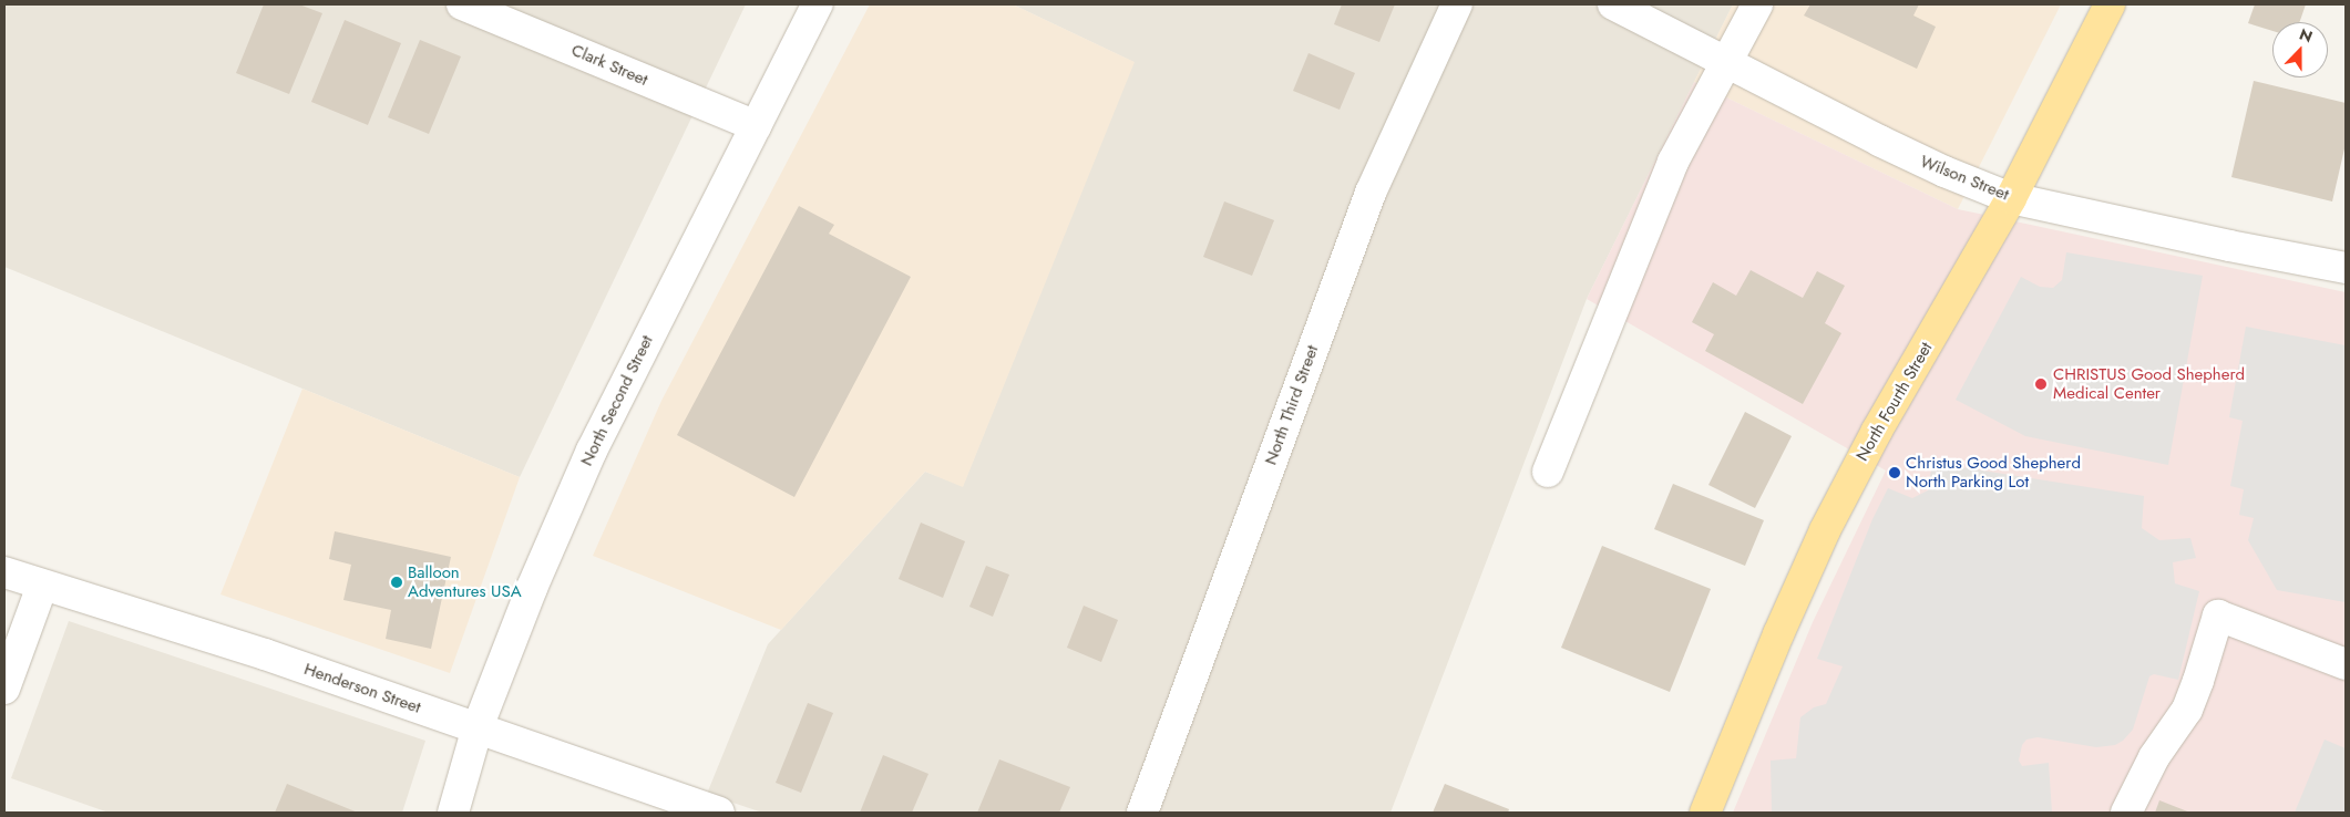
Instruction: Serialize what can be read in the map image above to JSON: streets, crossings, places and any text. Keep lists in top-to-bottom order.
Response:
{
  "streets": {
    "main road": ["North Fourth Street"],
    "street": [
      "Clark Street",
      "Wilson Street",
      "North Second Street",
      "North Third Street",
      "Henderson Street"
    ]
  },
  "crossings": [
    ["Clark Street", "North Second Street"],
    ["Wilson Street", "North Fourth Street"],
    ["North Second Street", "Henderson Street"]
  ],
  "places": ["CHRISTUS Good Shepherd Medical Center", "Christus Good Shepherd North Parking Lot", "Balloon Adventures USA"],
  "north": "top"
}
